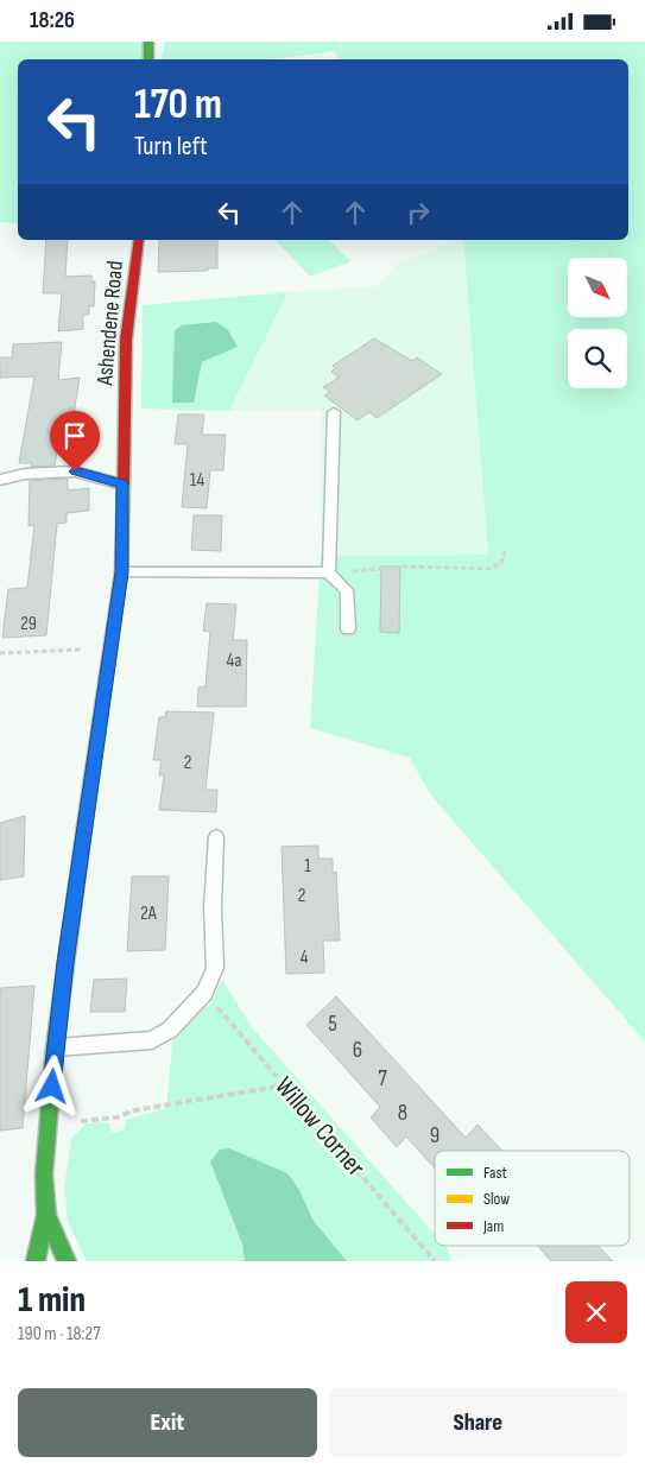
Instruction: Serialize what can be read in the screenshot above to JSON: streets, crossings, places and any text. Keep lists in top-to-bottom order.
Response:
{
  "streets": {
    "street": ["Ashendene Road"],
    "path": ["Willow Corner"]
  },
  "house_numbers": [
    "14",
    "29",
    "4a",
    "2",
    "1",
    "2",
    "2A",
    "4",
    "5",
    "6",
    "7",
    "8",
    "9"
  ],
  "legend": ["Fast", "Slow", "Jam"],
  "north": "bottom right",
  "page": {
    "status": "18:26",
    "turn": ["170 m", "Turn left"],
    "heading": ["1 min", "190 m · 18:27"],
    "buttons": ["Exit", "Share"]
  }
}
